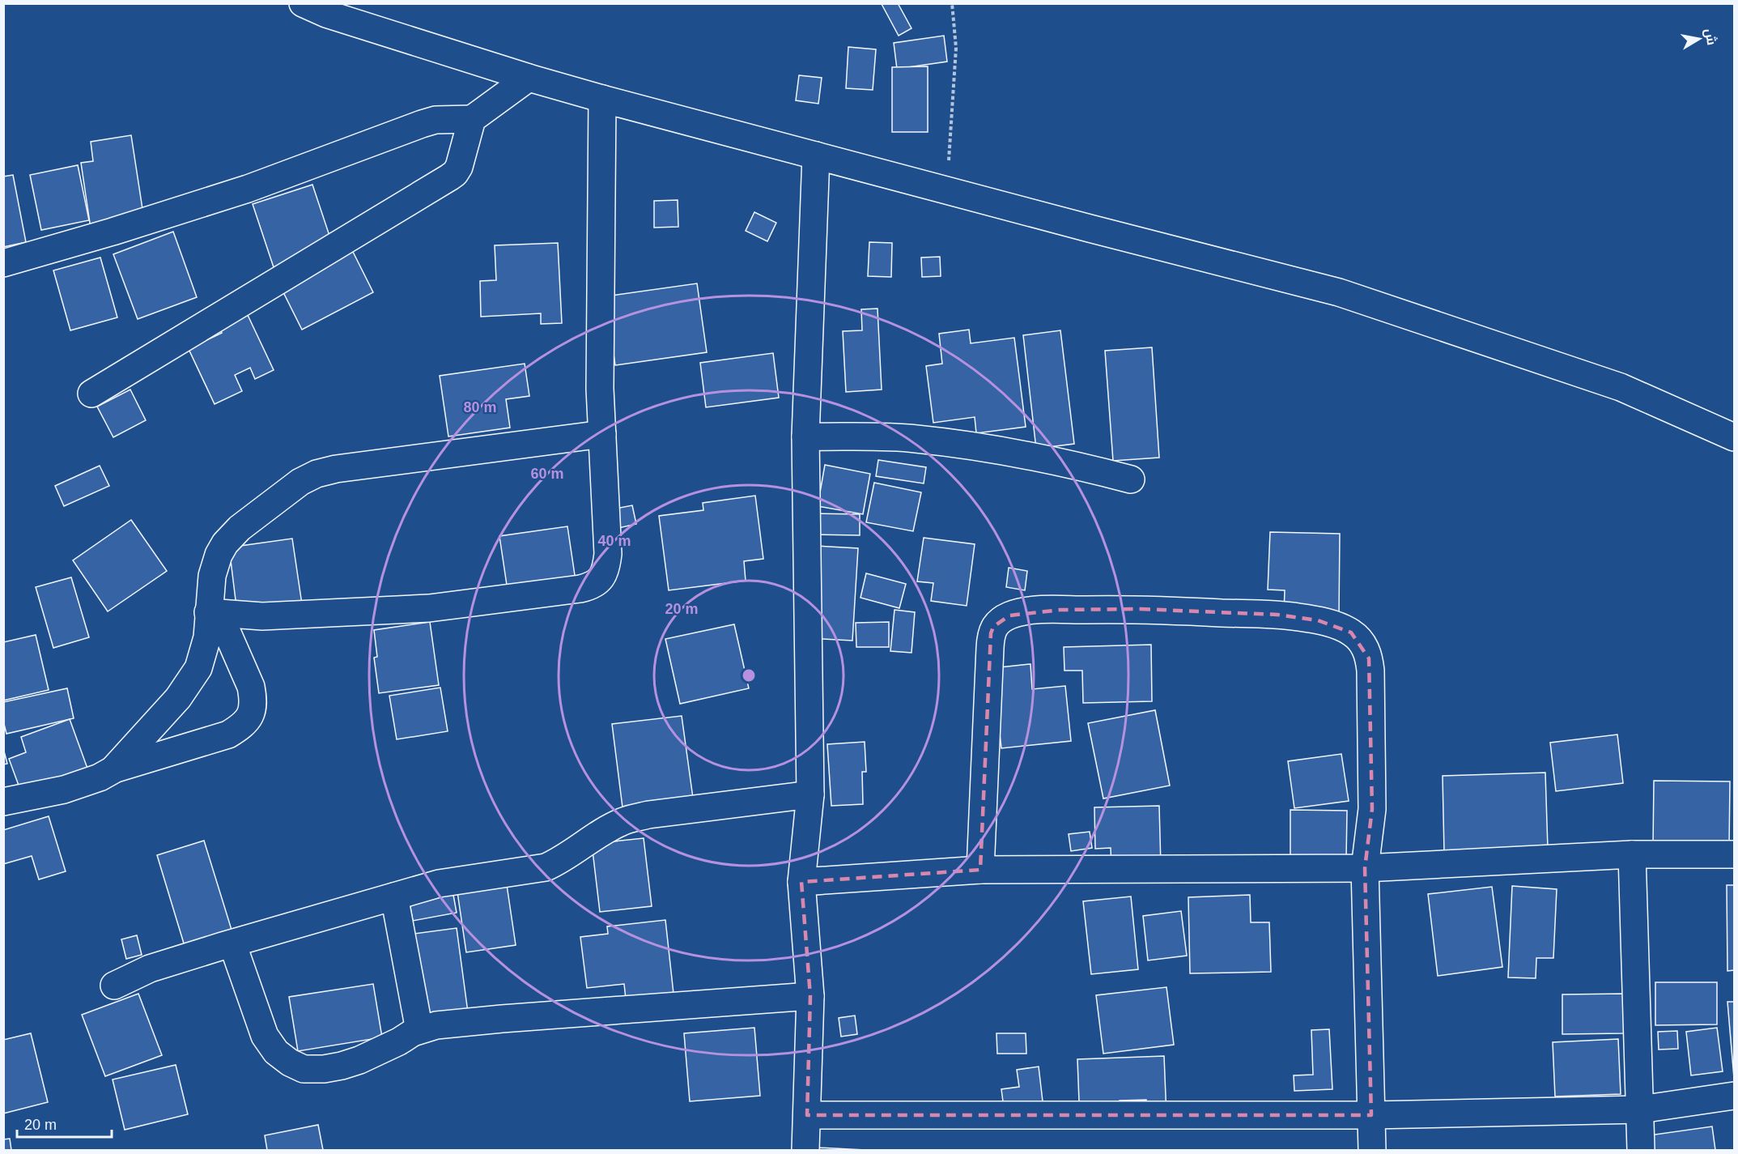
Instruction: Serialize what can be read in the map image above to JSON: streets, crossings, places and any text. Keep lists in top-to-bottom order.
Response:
{
  "scale_bar": "20 m",
  "north": "right",
  "rings": [
    "80 m",
    "60 m",
    "40 m",
    "20 m"
  ]
}
